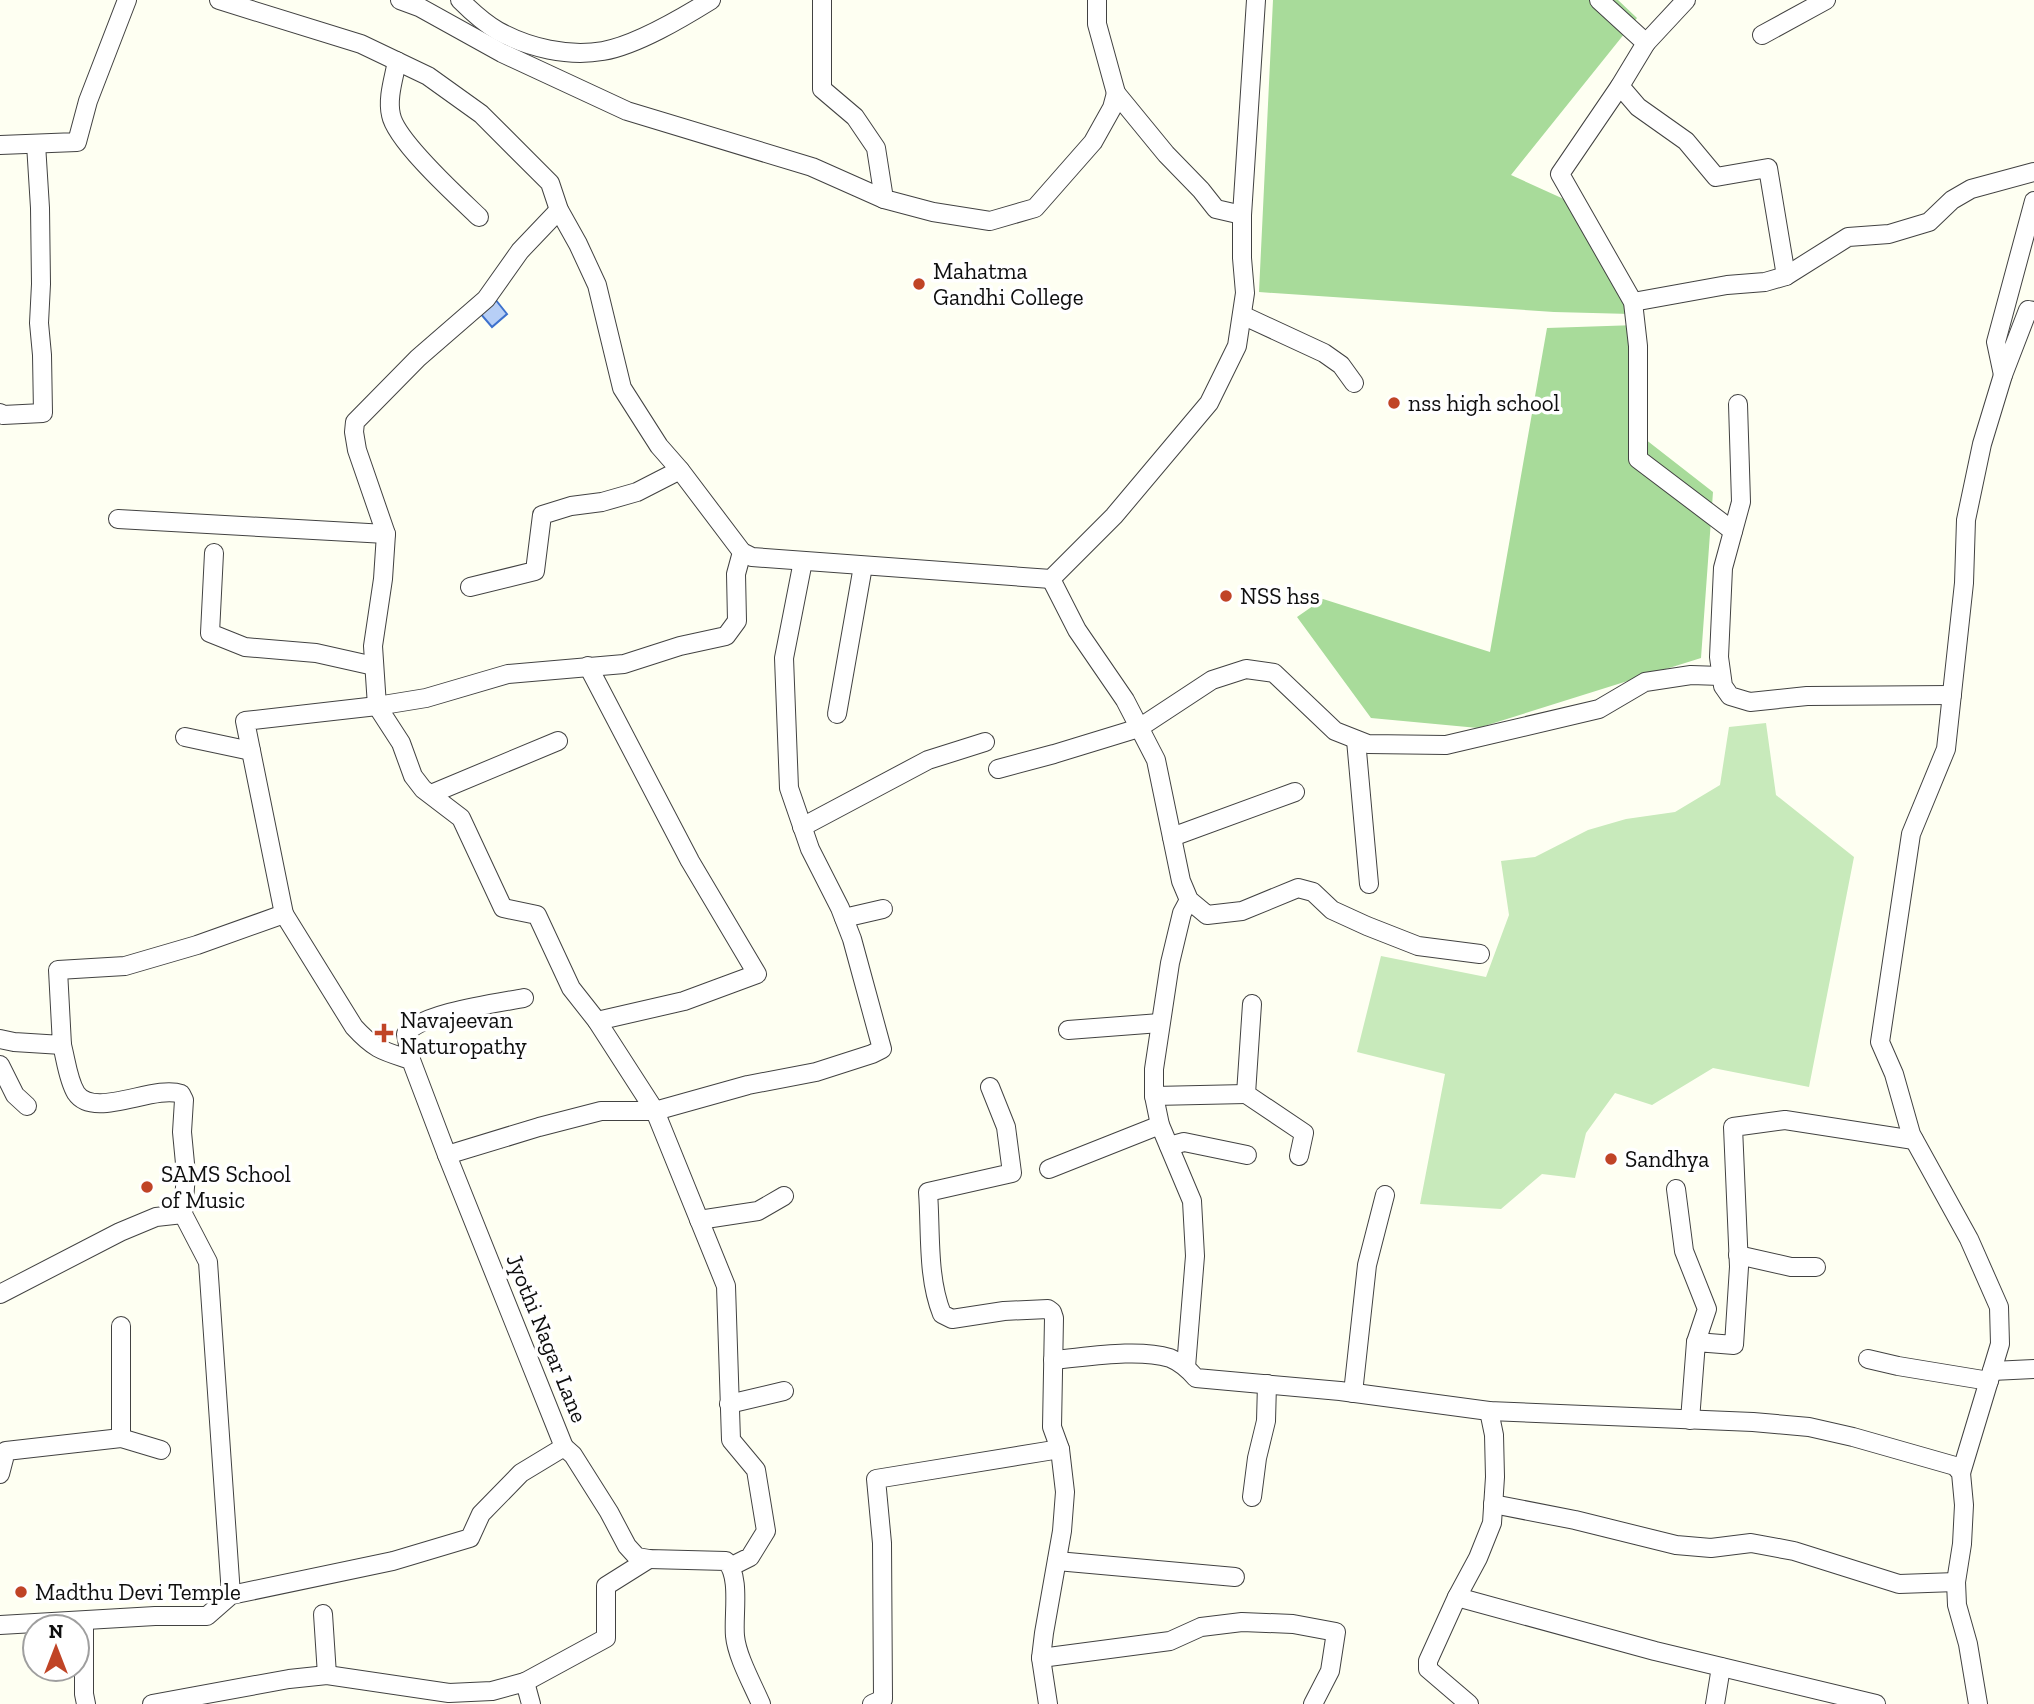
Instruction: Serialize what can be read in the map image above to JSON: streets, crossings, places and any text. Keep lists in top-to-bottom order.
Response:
{
  "streets": {
    "street": ["Jyothi Nagar Lane"]
  },
  "places": {
    "other": [
      "Mahatma Gandhi College",
      "nss high school",
      "NSS hss",
      "Sandhya",
      "SAMS School of Music",
      "Madthu Devi Temple"
    ],
    "health": ["Navajeevan Naturopathy"]
  },
  "north": "top"
}
